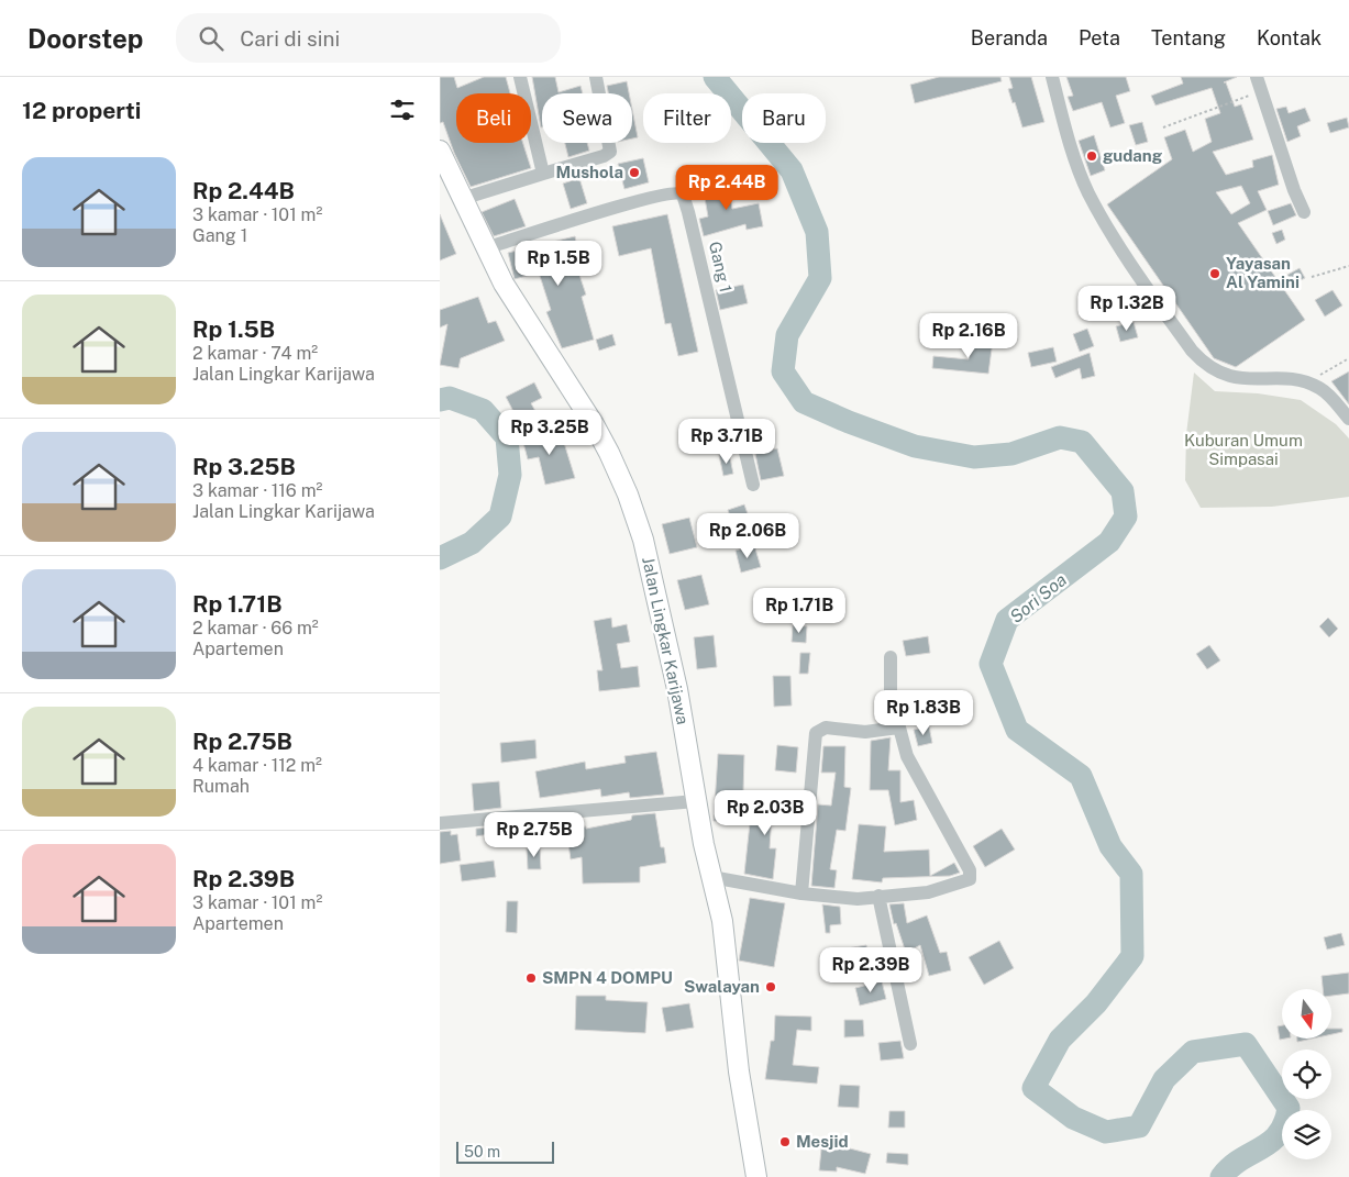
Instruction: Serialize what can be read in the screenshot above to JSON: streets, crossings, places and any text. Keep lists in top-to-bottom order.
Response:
{
  "streets": {
    "main road": ["Jalan Lingkar Karijawa"],
    "street": ["Gang 1"]
  },
  "crossings": [
    ["Gang 1", "Jalan Lingkar Karijawa"]
  ],
  "water": ["Sori Soa"],
  "parks": ["Kuburan Umum Simpasai"],
  "places": [
    "gudang",
    "Mushola",
    "Yayasan Al Yamini",
    "SMPN 4 DOMPU",
    "Swalayan",
    "Mesjid"
  ],
  "scale_bar": "50 m",
  "north": "bottom",
  "page": {
    "header": "Doorstep",
    "search": "Cari di sini",
    "nav": [
      "Beranda",
      "Peta",
      "Tentang",
      "Kontak"
    ],
    "heading": "12 properti",
    "chip": [
      "Beli",
      "Sewa",
      "Filter",
      "Baru"
    ],
    "list": [
      {
        "name": "Rp 2.44B",
        "note": "3 kamar · 101 m² · Gang 1"
      },
      {
        "name": "Rp 1.5B",
        "note": "2 kamar · 74 m² · Jalan Lingkar Karijawa"
      },
      {
        "name": "Rp 3.25B",
        "note": "3 kamar · 116 m² · Jalan Lingkar Karijawa"
      },
      {
        "name": "Rp 1.71B",
        "note": "2 kamar · 66 m² · Apartemen"
      },
      {
        "name": "Rp 2.75B",
        "note": "4 kamar · 112 m² · Rumah"
      },
      {
        "name": "Rp 2.39B",
        "note": "3 kamar · 101 m² · Apartemen"
      }
    ],
    "price": [
      "Rp 2.44B",
      "Rp 1.5B",
      "Rp 1.32B",
      "Rp 2.16B",
      "Rp 3.25B",
      "Rp 3.71B",
      "Rp 2.06B",
      "Rp 1.71B",
      "Rp 1.83B",
      "Rp 2.03B",
      "Rp 2.75B",
      "Rp 2.39B"
    ],
    "scale": "50 m"
  }
}
